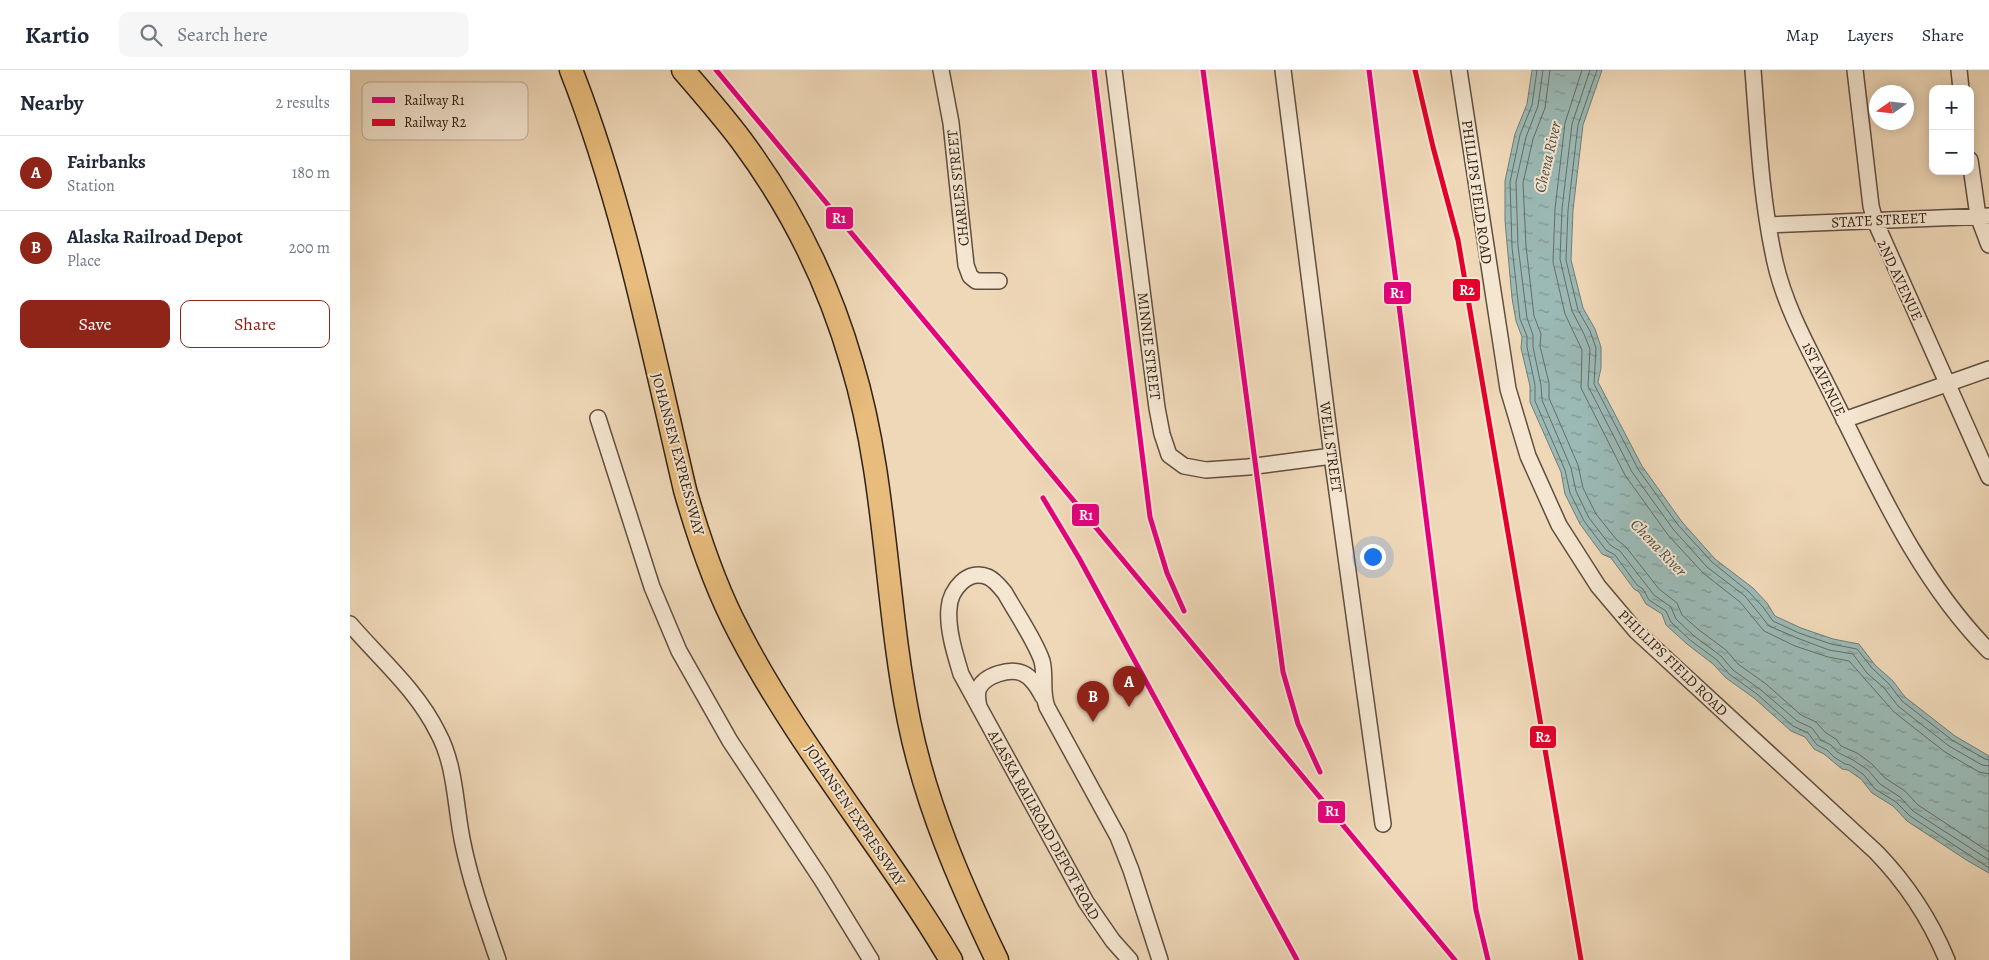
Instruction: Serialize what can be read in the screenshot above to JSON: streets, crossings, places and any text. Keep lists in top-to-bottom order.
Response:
{
  "streets": {
    "highway": ["JOHANSEN EXPRESSWAY"],
    "street": [
      "CHARLES STREET",
      "PHILLIPS FIELD ROAD",
      "STATE STREET",
      "2ND AVENUE",
      "MINNIE STREET",
      "1ST AVENUE",
      "WELL STREET",
      "ALASKA RAILROAD DEPOT ROAD"
    ]
  },
  "crossings": [
    ["STATE STREET", "2ND AVENUE"],
    ["STATE STREET", "1ST AVENUE"],
    ["MINNIE STREET", "WELL STREET"]
  ],
  "water": ["Chena River"],
  "lines": ["rail line R1", "rail line R2"],
  "legend": ["Railway R1", "Railway R2"],
  "north": "left",
  "page": {
    "header": "Kartio",
    "search": "Search here",
    "nav": ["Map", "Layers", "Share"],
    "heading": ["Nearby", "2 results"],
    "map_buttons": ["+", "−"],
    "list": [
      {
        "mark": "A",
        "name": "Fairbanks",
        "note": "Station",
        "value": "180 m"
      },
      {
        "mark": "B",
        "name": "Alaska Railroad Depot",
        "note": "Place",
        "value": "200 m"
      }
    ],
    "buttons": ["Save", "Share"],
    "pins": ["A", "B"]
  }
}
